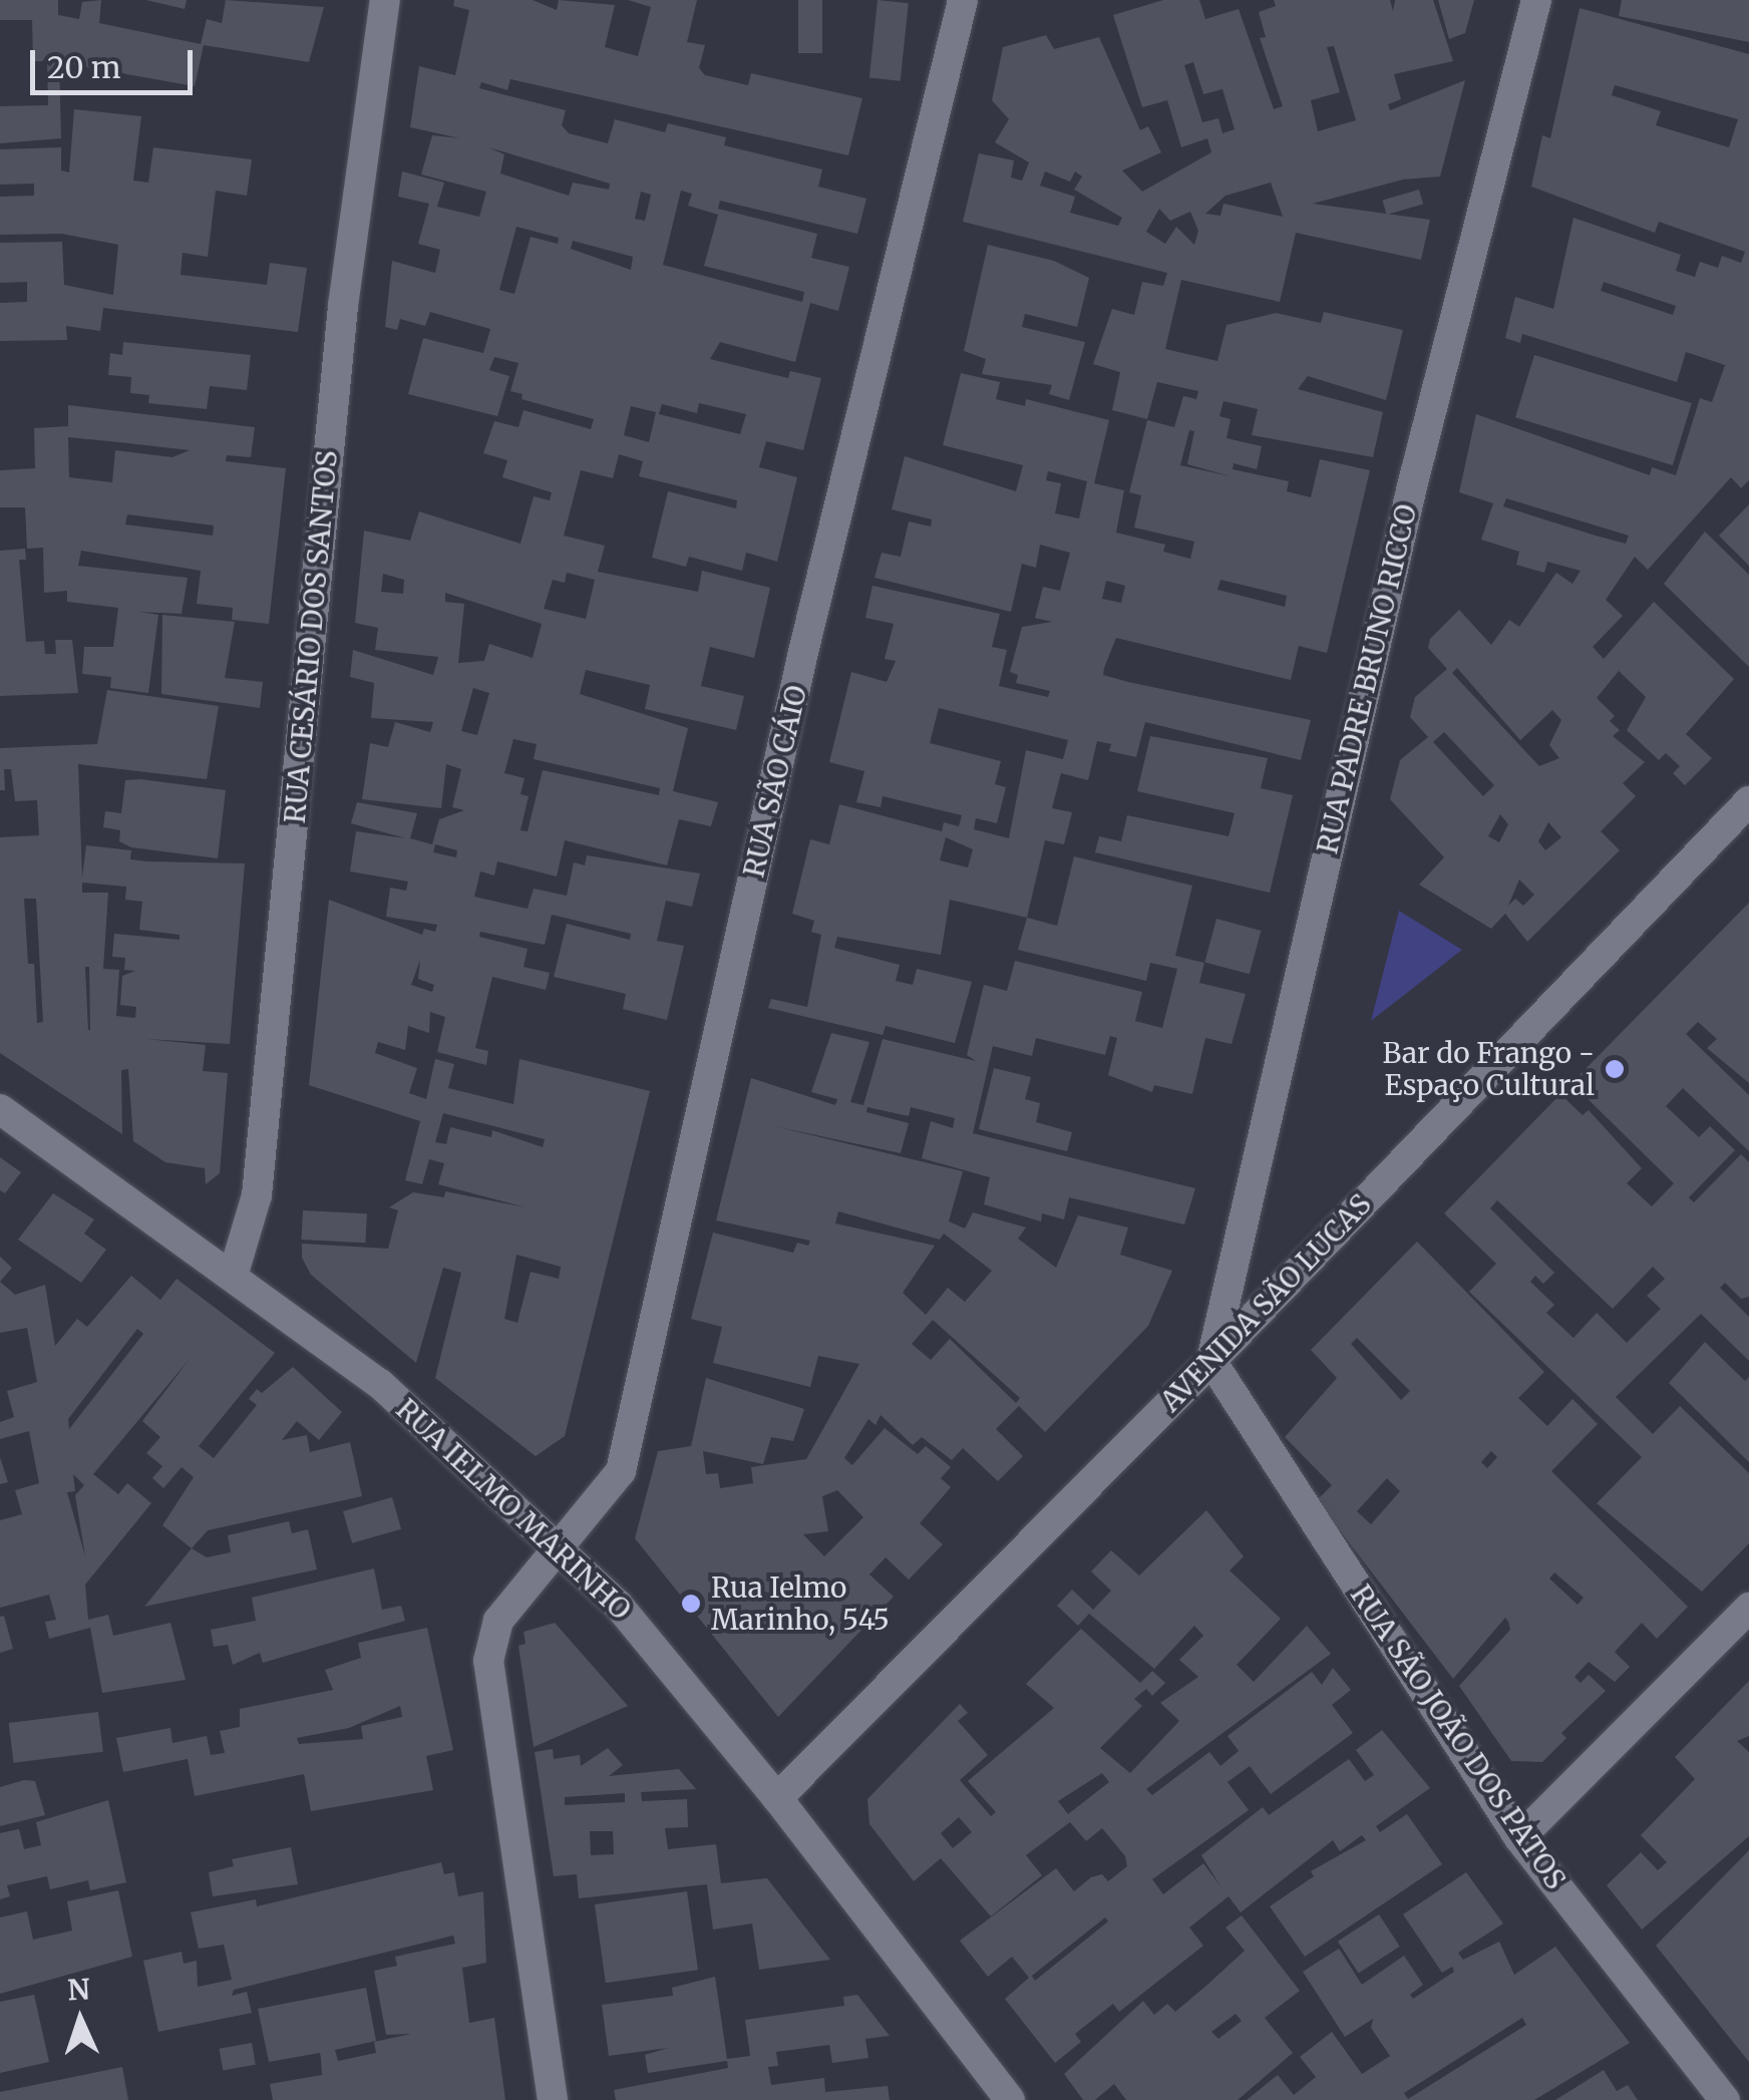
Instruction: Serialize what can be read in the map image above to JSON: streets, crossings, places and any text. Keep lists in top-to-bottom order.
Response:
{
  "streets": {
    "street": [
      "RUA CESÁRIO DOS SANTOS",
      "RUA PADRE BRUNO RICCO",
      "RUA SÃO CÁIO",
      "AVENIDA SÃO LUCAS",
      "RUA IELMO MARINHO",
      "RUA SÃO JOÃO DOS PATOS"
    ]
  },
  "crossings": [
    ["RUA CESÁRIO DOS SANTOS", "RUA IELMO MARINHO"],
    ["RUA PADRE BRUNO RICCO", "AVENIDA SÃO LUCAS"],
    ["RUA PADRE BRUNO RICCO", "RUA SÃO JOÃO DOS PATOS"],
    ["RUA SÃO CÁIO", "RUA IELMO MARINHO"],
    ["AVENIDA SÃO LUCAS", "RUA IELMO MARINHO"],
    ["AVENIDA SÃO LUCAS", "RUA SÃO JOÃO DOS PATOS"]
  ],
  "places": ["Bar do Frango - Espaço Cultural", "Rua Ielmo Marinho, 545"],
  "scale_bar": "20 m",
  "north": "top"
}
